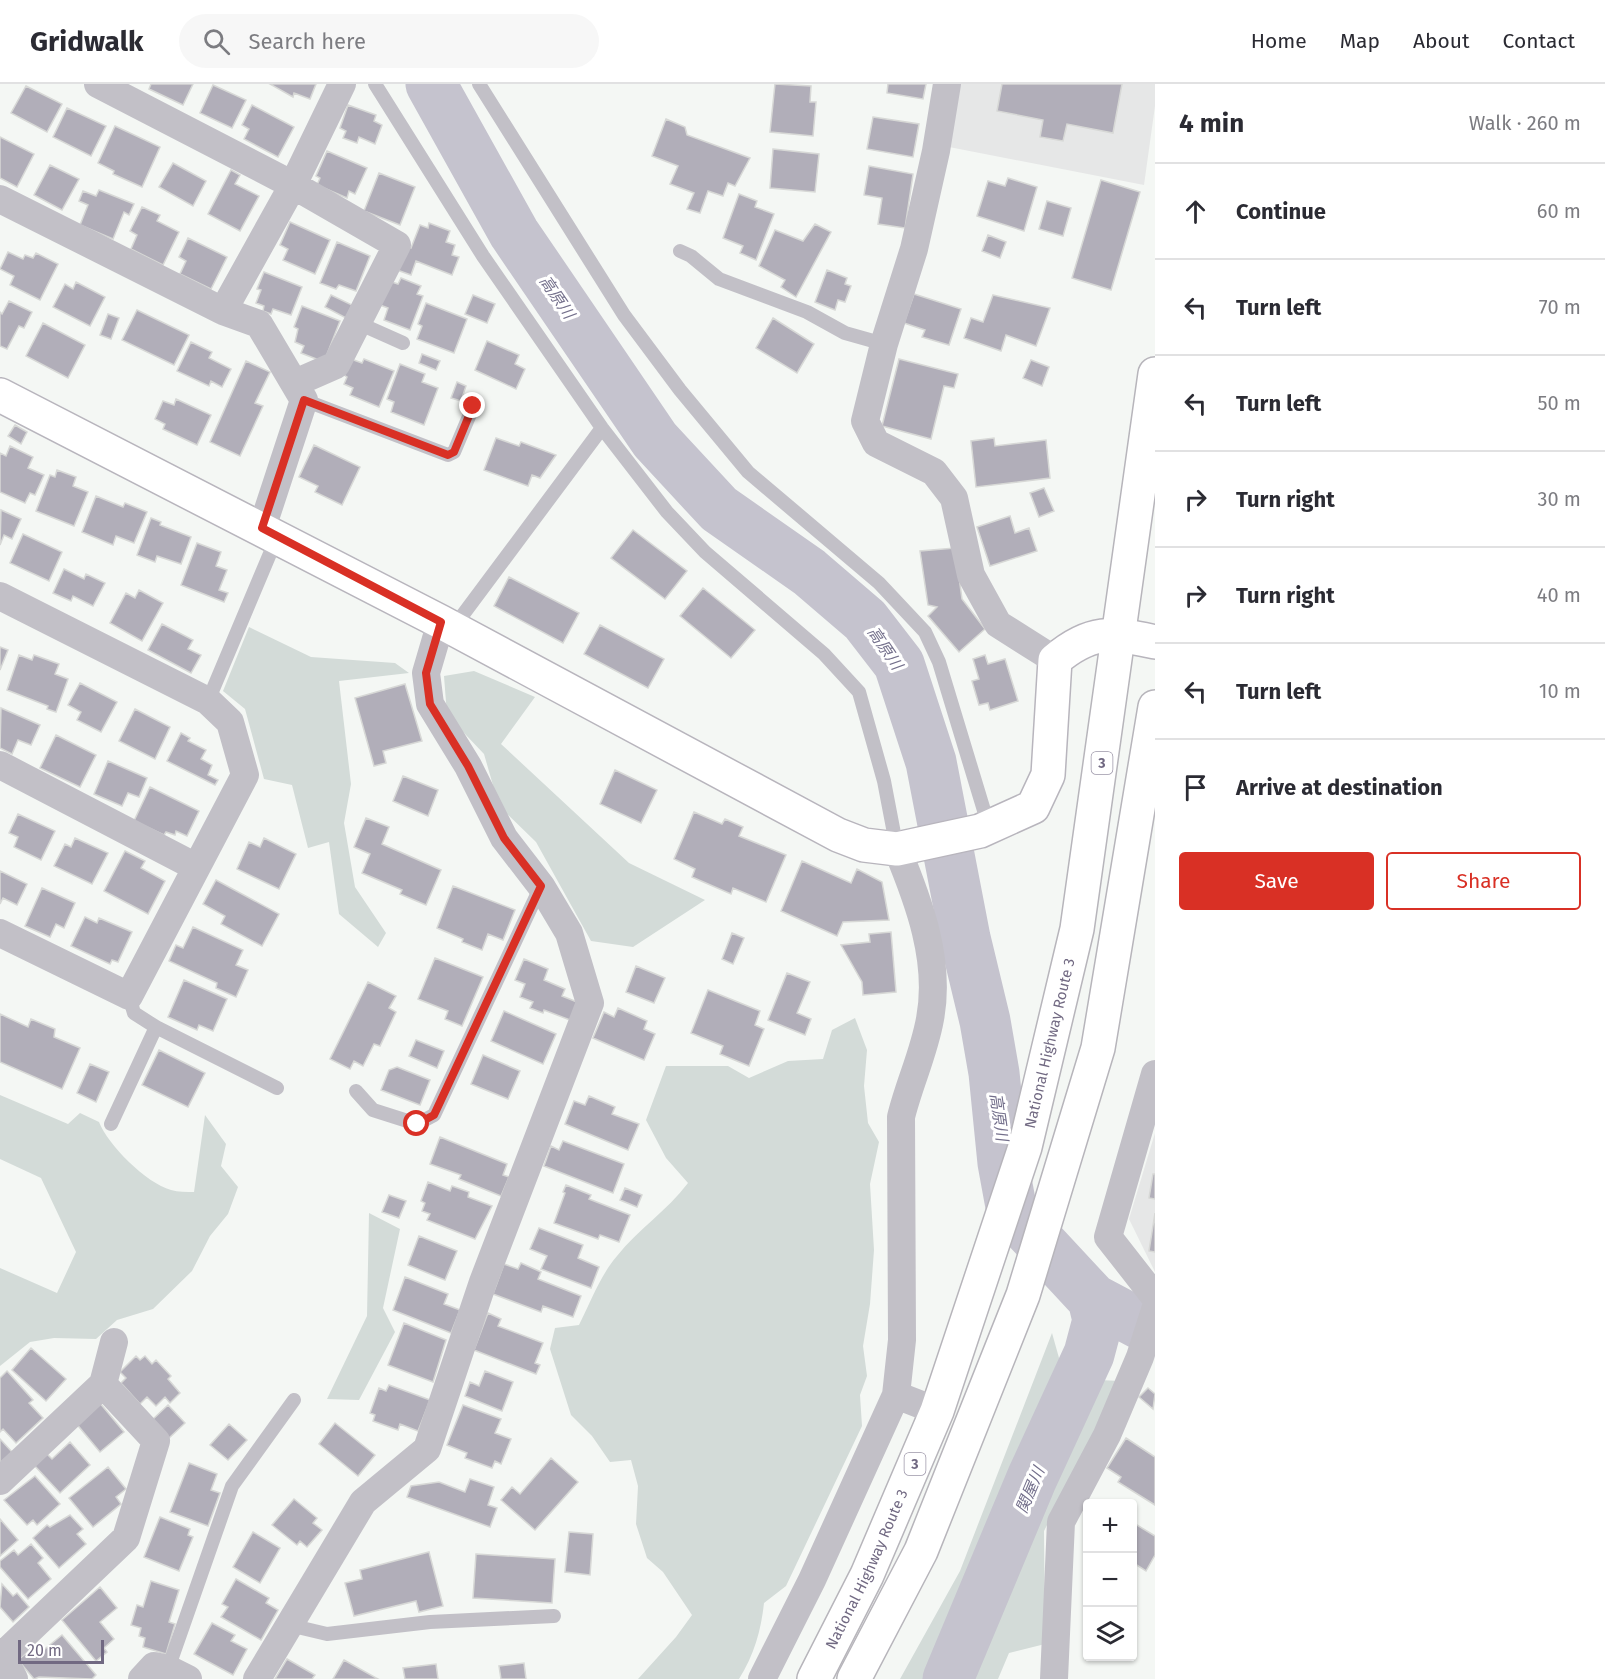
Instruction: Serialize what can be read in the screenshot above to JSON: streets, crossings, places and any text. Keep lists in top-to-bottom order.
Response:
{
  "streets": {
    "main road": ["3", "National Highway Route 3"]
  },
  "water": ["高原川", "関屋川"],
  "scale_bar": "20 m",
  "page": {
    "header": "Gridwalk",
    "search": "Search here",
    "nav": [
      "Home",
      "Map",
      "About",
      "Contact"
    ],
    "heading": ["4 min", "Walk · 260 m"],
    "list": [
      ["Continue", "60 m"],
      ["Turn left", "70 m"],
      ["Turn left", "50 m"],
      ["Turn right", "30 m"],
      ["Turn right", "40 m"],
      ["Turn left", "10 m"],
      "Arrive at destination"
    ],
    "buttons": ["Save", "Share"],
    "map_buttons": ["+", "−"],
    "scale": "20 m"
  }
}
